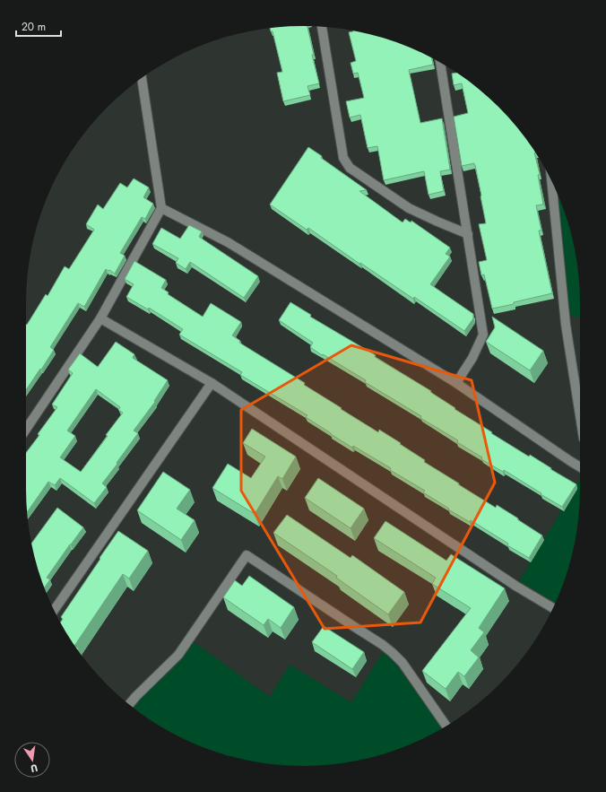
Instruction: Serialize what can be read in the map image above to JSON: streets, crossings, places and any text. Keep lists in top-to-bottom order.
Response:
{
  "scale_bar": "20 m",
  "north": "bottom"
}
